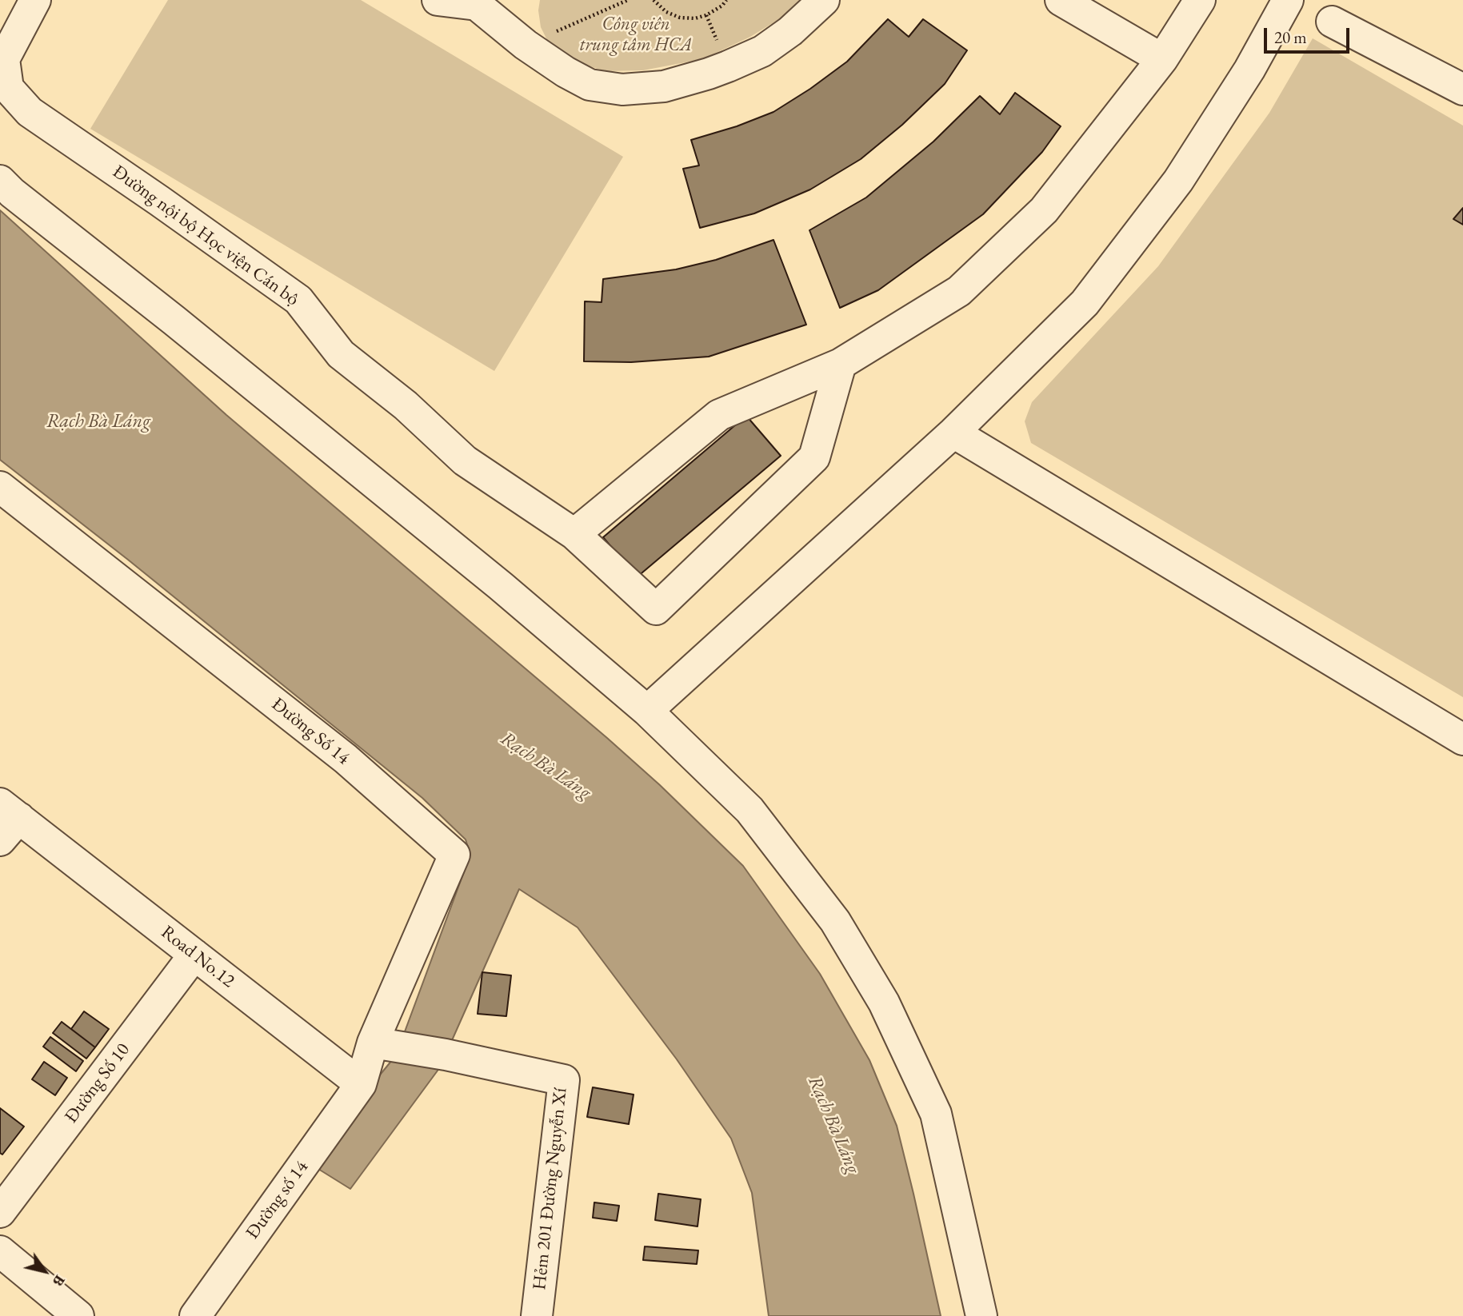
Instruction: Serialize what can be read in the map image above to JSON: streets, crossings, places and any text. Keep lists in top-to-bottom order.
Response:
{
  "streets": {
    "street": [
      "Đường nội bộ Học viện Cán bộ",
      "Đường Số 14",
      "Road No.12",
      "Đường Số 10",
      "Hẻm 201 Đường Nguyễn Xí",
      "Đường số 14"
    ]
  },
  "crossings": [
    ["Đường Số 14", "Hẻm 201 Đường Nguyễn Xí"],
    ["Road No.12", "Đường Số 10"],
    ["Road No.12", "Đường số 14"]
  ],
  "water": ["Rạch Bà Láng"],
  "parks": ["Công viên trung tâm HCA"],
  "scale_bar": "20 m",
  "north": "bottom right"
}
